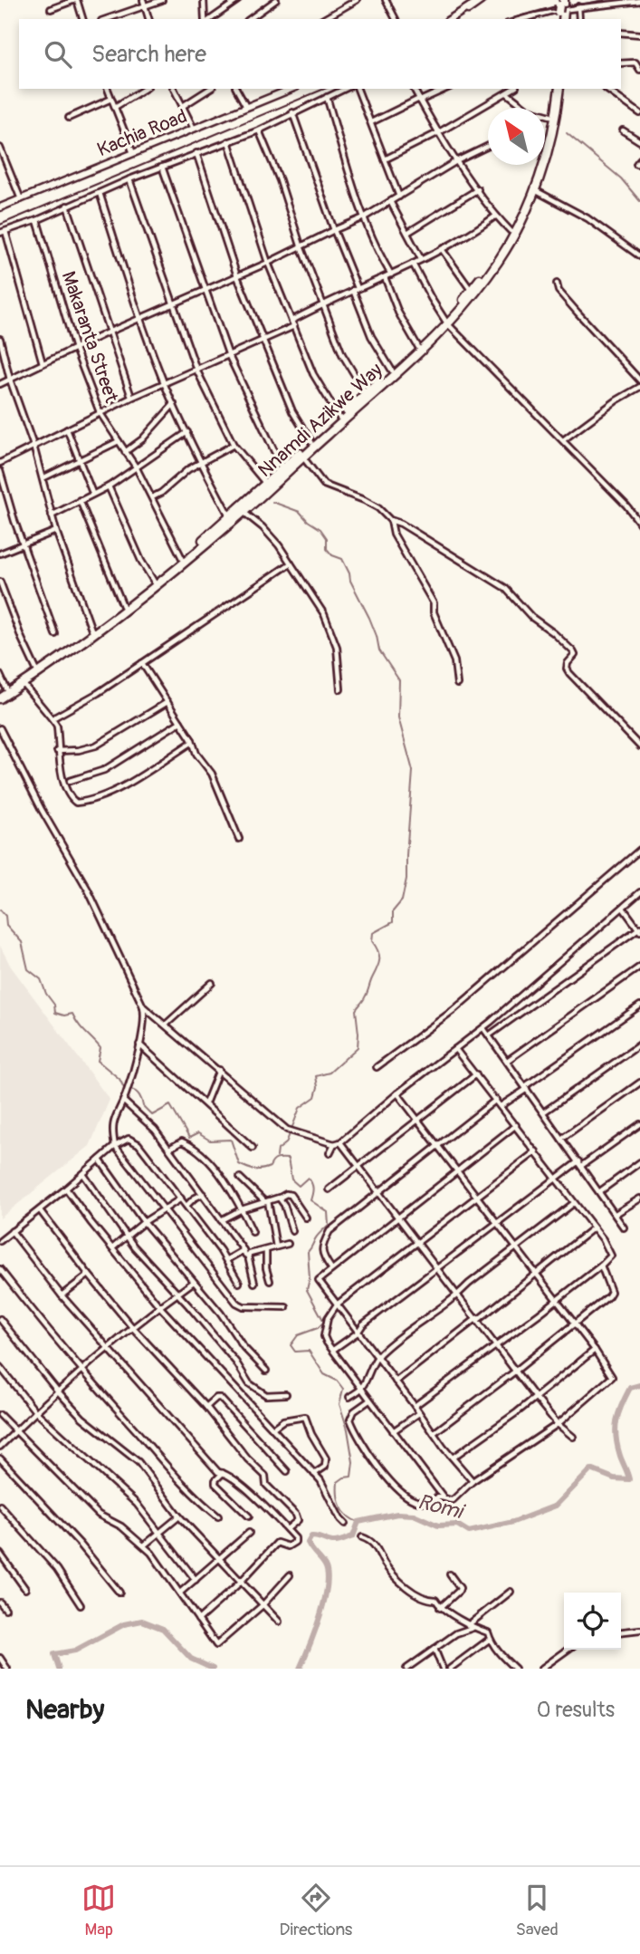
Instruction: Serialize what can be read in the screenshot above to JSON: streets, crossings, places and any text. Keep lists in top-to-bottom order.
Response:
{
  "streets": {
    "highway": ["Nnamdi Azikwe Way"],
    "main road": ["Kachia Road"],
    "street": ["Makaranta Street"]
  },
  "crossings": [
    ["Makaranta Street", "Nnamdi Azikwe Way"]
  ],
  "water": ["Romi"],
  "north": "top left",
  "page": {
    "search": "Search here",
    "heading": ["Nearby", "0 results"],
    "nav": ["Map", "Directions", "Saved"]
  }
}
